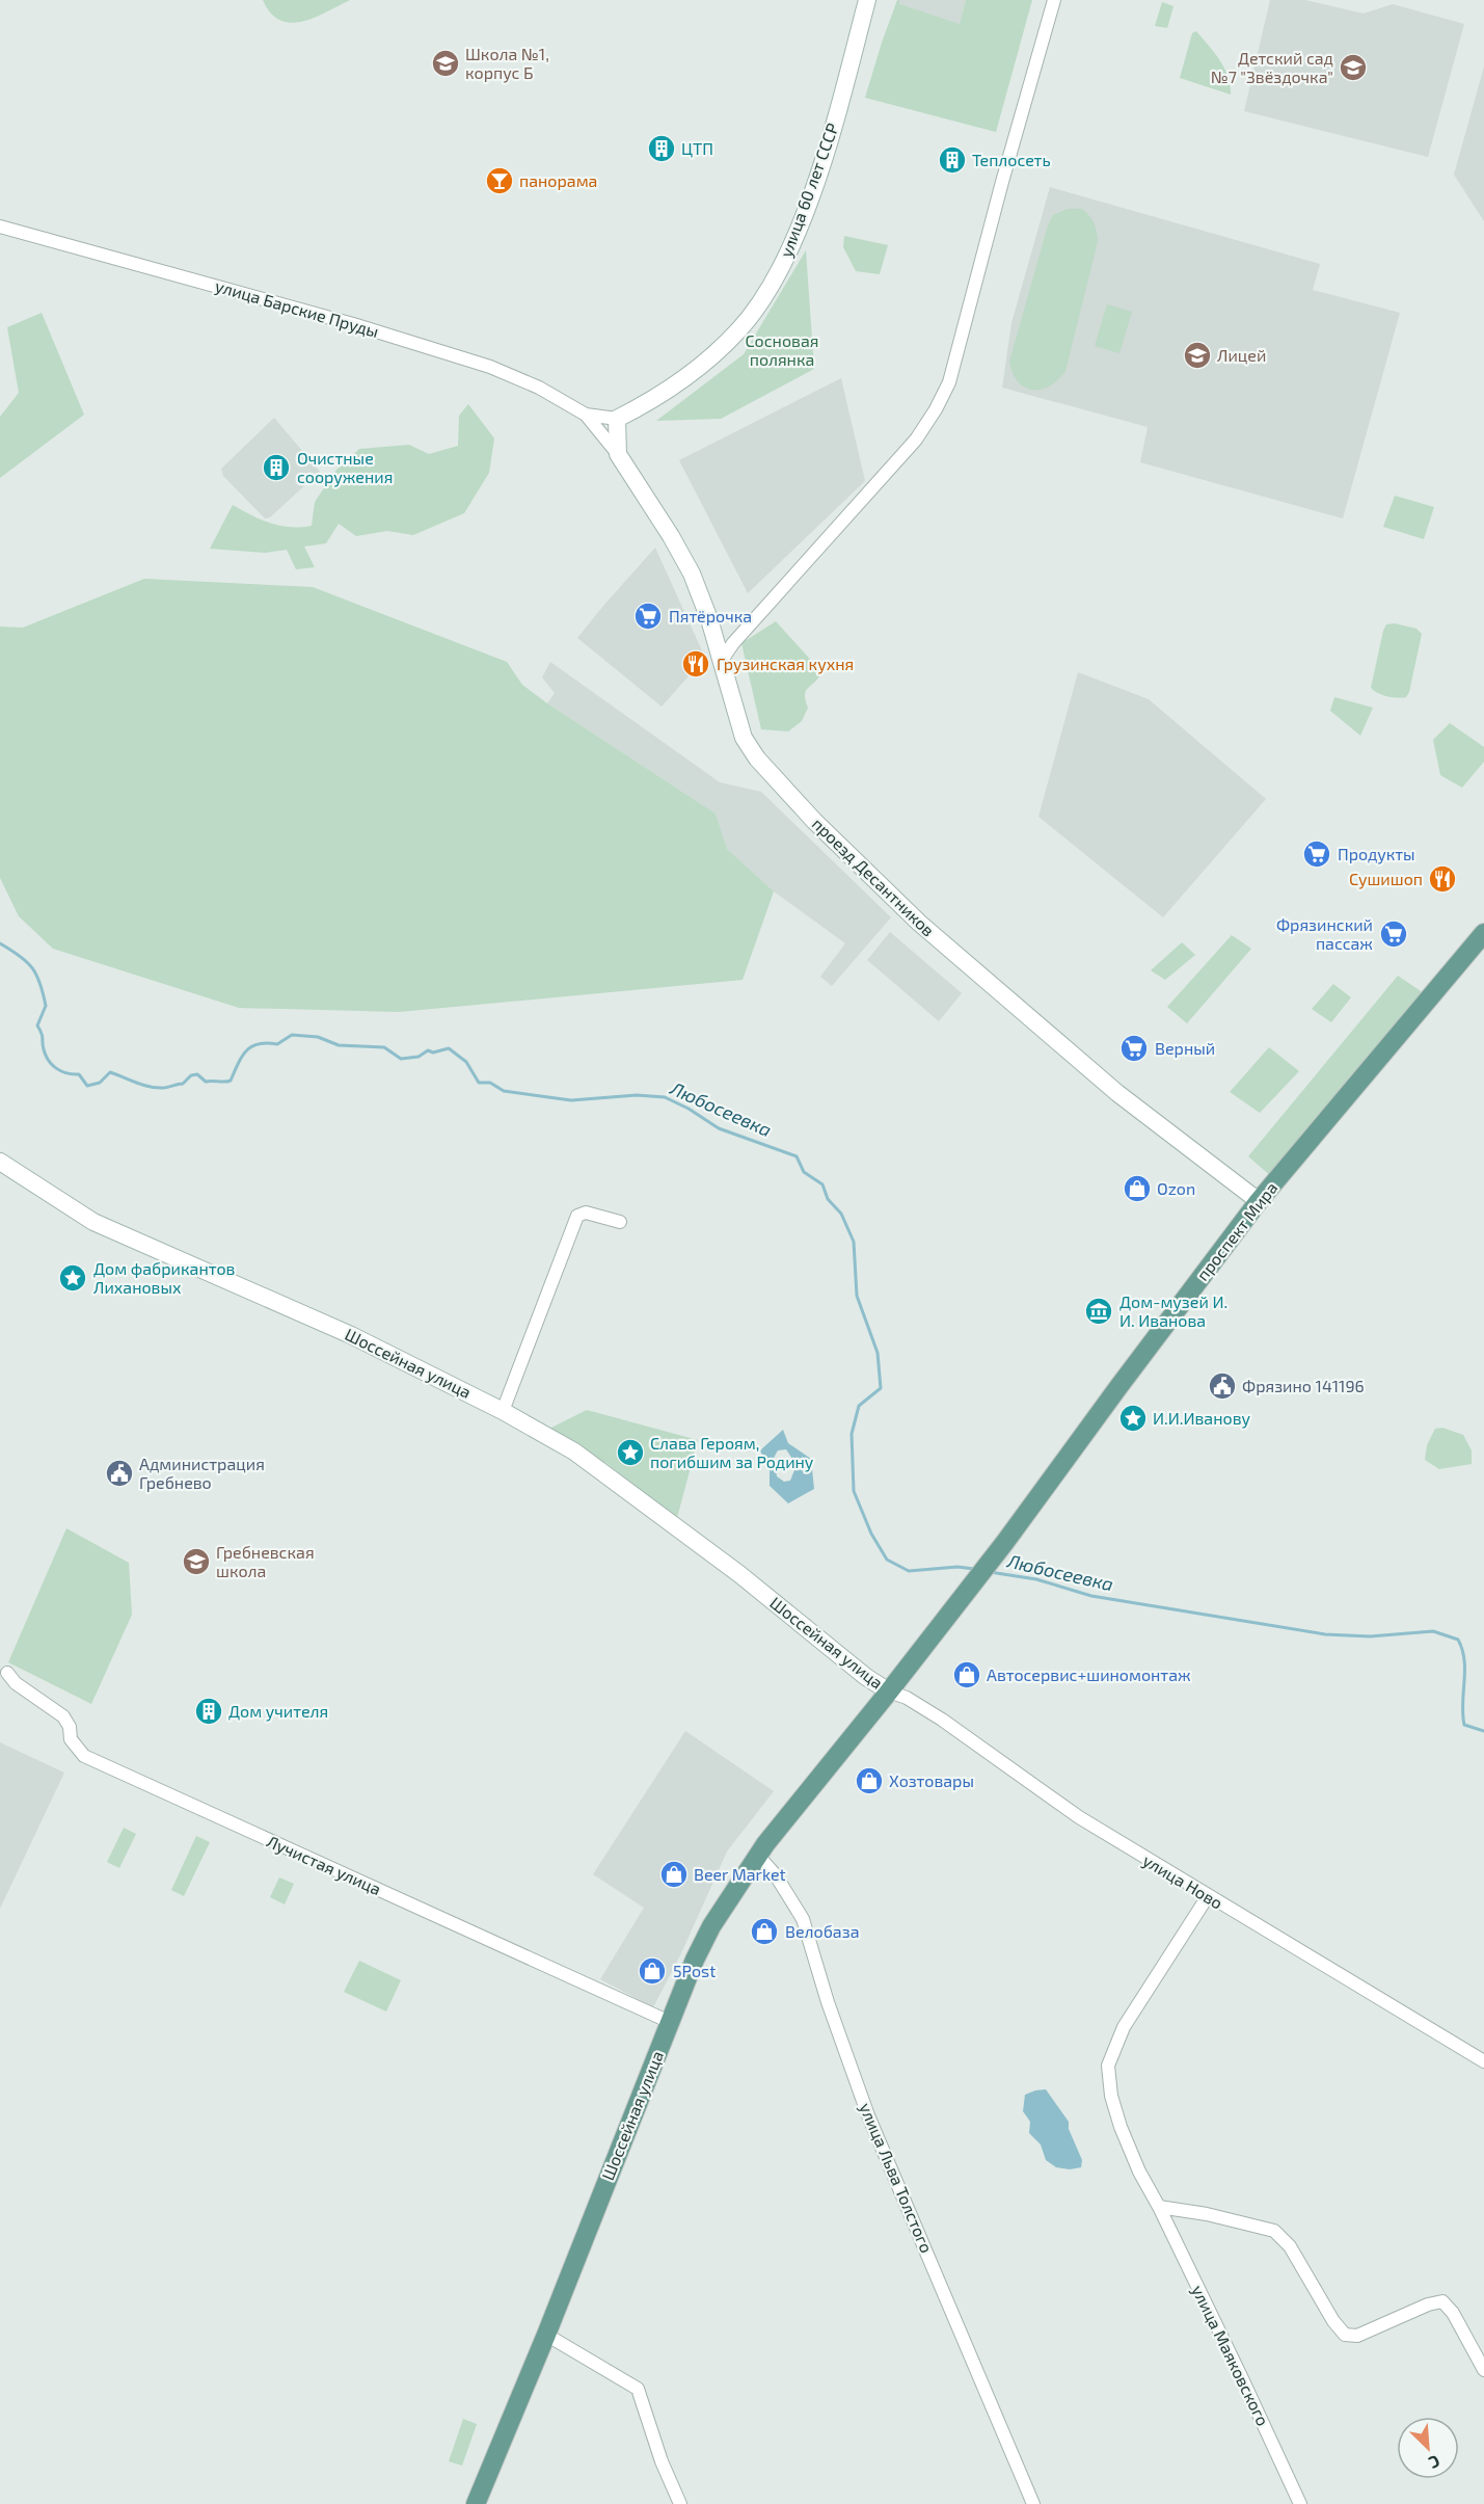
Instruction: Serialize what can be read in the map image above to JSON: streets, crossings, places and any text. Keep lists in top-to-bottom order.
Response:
{
  "streets": {
    "main road": ["проспект Мира", "Шоссейная улица"],
    "street": [
      "улица 60 лет СССР",
      "улица Барские Пруды",
      "проезд Десантников",
      "Лучистая улица",
      "улица Ново",
      "улица Льва Толстого",
      "улица Маяковского"
    ]
  },
  "crossings": [
    ["проезд Десантников", "проспект Мира"],
    ["проспект Мира", "Шоссейная улица"],
    ["проспект Мира", "улица Ново"],
    ["Шоссейная улица", "Лучистая улица"],
    ["Шоссейная улица", "улица Ново"],
    ["Шоссейная улица", "улица Льва Толстого"],
    ["улица Ново", "улица Маяковского"]
  ],
  "water": ["Любосеевка"],
  "parks": ["Сосновая полянка"],
  "places": {
    "school or university": [
      "Школа №1, корпус Б",
      "Детский сад №7 \"Звёздочка\"",
      "Лицей",
      "Гребневская школа"
    ],
    "building": [
      "ЦТП",
      "Теплосеть",
      "Очистные сооружения",
      "Дом учителя"
    ],
    "bar": ["панорама"],
    "supermarket": [
      "Пятёрочка",
      "Продукты",
      "Фрязинский пассаж",
      "Верный"
    ],
    "restaurant": ["Грузинская кухня", "Сушишоп"],
    "shop": [
      "Ozon",
      "Автосервис+шиномонтаж",
      "Хозтовары",
      "Beer Market",
      "Велобаза",
      "5Post"
    ],
    "place": ["Дом фабрикантов Лихановых", "И.И.Иванову", "Слава Героям, погибшим за Родину"],
    "museum": ["Дом-музей И. И. Иванова"],
    "public building": ["Фрязино 141196", "Администрация Гребнево"]
  },
  "north": "bottom right"
}
